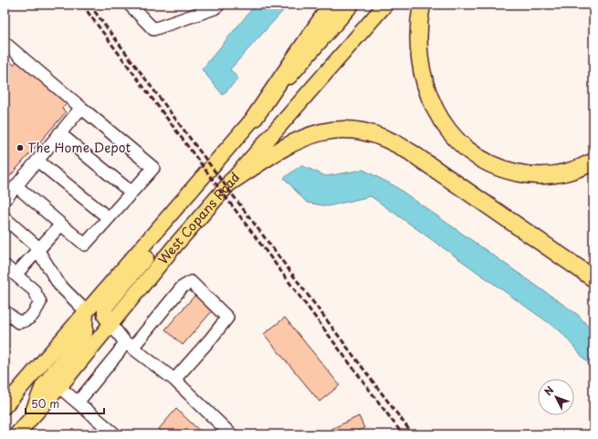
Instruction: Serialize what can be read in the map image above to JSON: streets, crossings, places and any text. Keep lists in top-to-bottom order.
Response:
{
  "streets": {
    "main road": ["West Copans Road"]
  },
  "places": ["The Home Depot"],
  "scale_bar": "50 m",
  "north": "top left"
}
